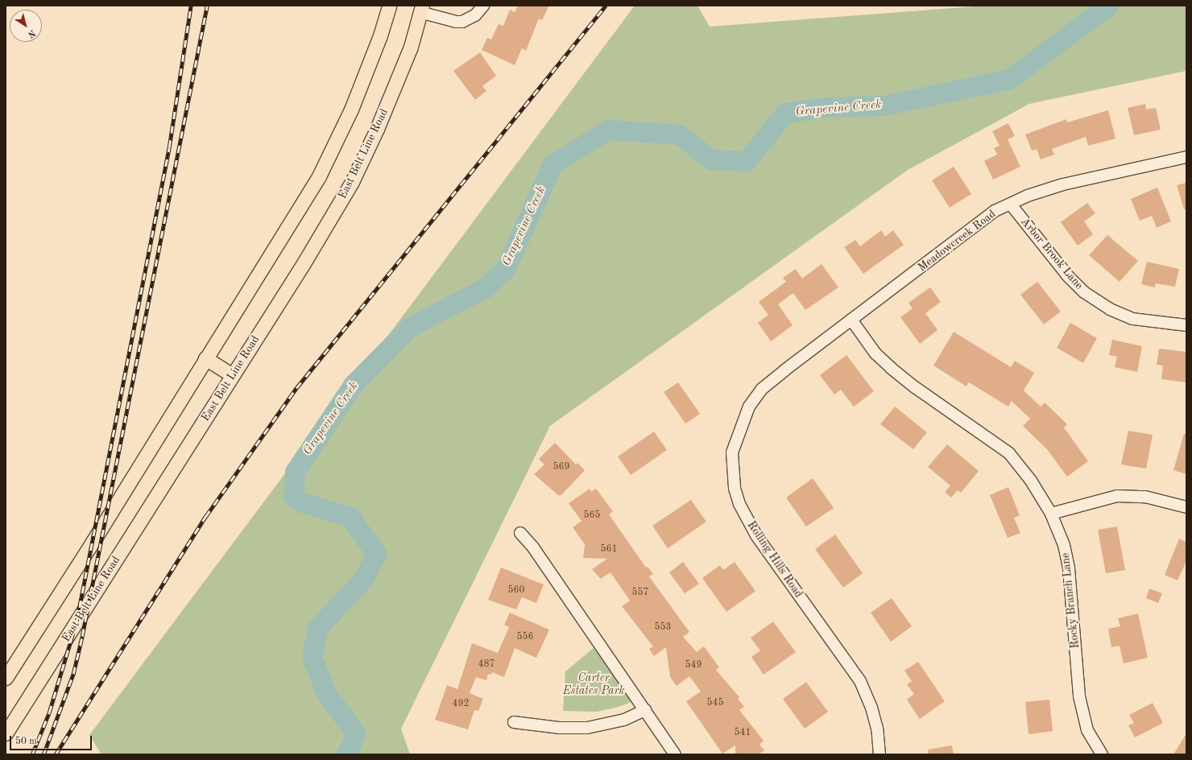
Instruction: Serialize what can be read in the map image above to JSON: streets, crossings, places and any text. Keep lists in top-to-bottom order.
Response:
{
  "streets": {
    "main road": ["East Belt Line Road"],
    "street": [
      "Meadowcreek Road",
      "Arbor Brook Lane",
      "Rolling Hills Road",
      "Rocky Branch Lane"
    ]
  },
  "crossings": [
    ["Meadowcreek Road", "Arbor Brook Lane"],
    ["Meadowcreek Road", "Rolling Hills Road"],
    ["Meadowcreek Road", "Rocky Branch Lane"],
    ["Rolling Hills Road", "Rocky Branch Lane"]
  ],
  "water": ["Grapevine Creek"],
  "parks": ["Carter Estates Park"],
  "house_numbers": [
    "569",
    "565",
    "561",
    "560",
    "557",
    "553",
    "556",
    "487",
    "549",
    "545",
    "492",
    "541"
  ],
  "scale_bar": "50 m",
  "north": "bottom right"
}
